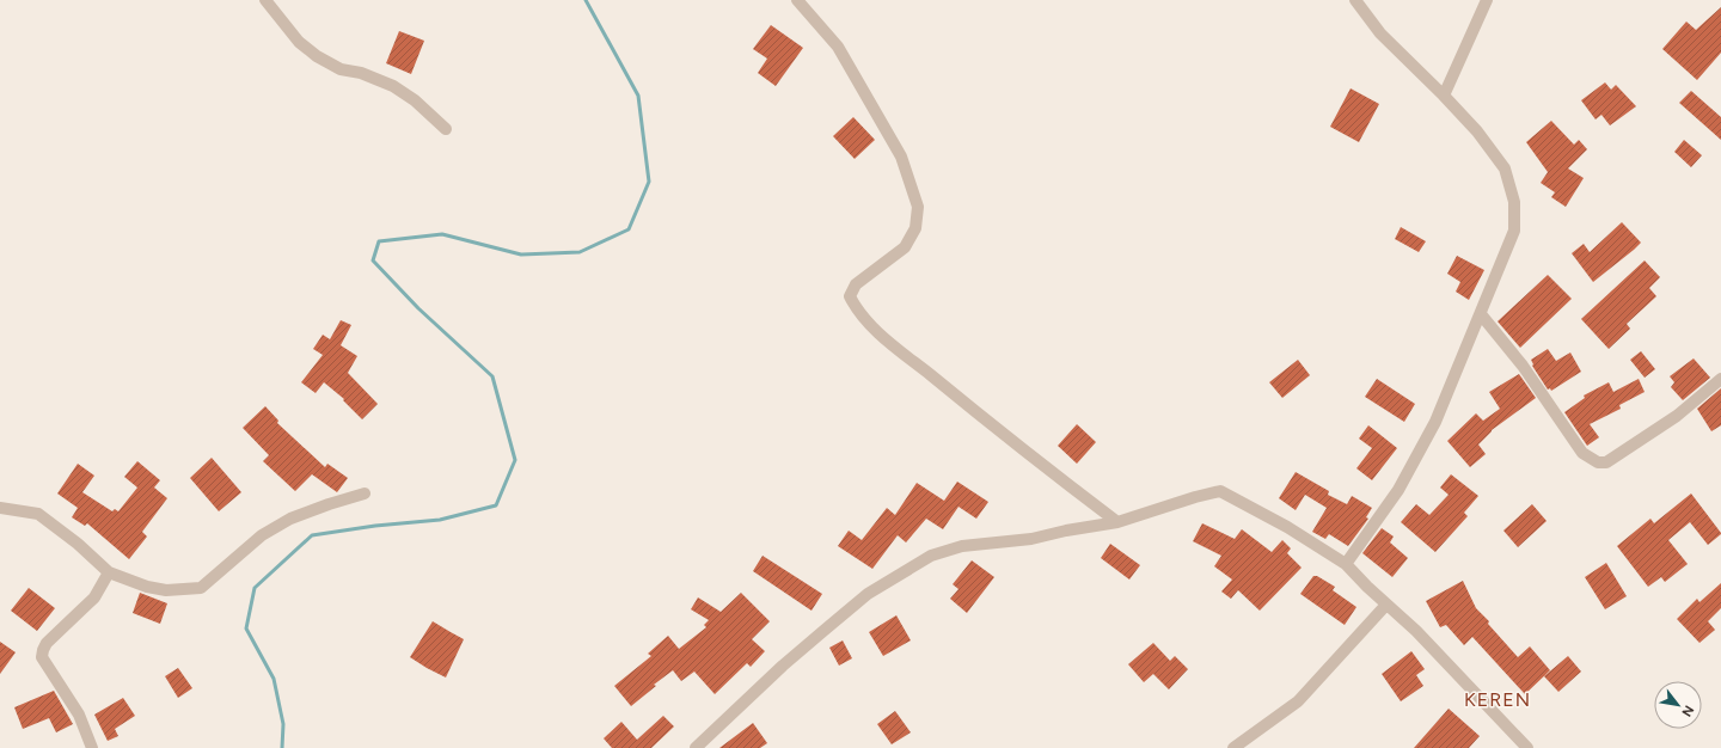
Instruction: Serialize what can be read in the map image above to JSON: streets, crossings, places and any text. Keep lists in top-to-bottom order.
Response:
{
  "districts": ["KEREN"],
  "north": "bottom right"
}
